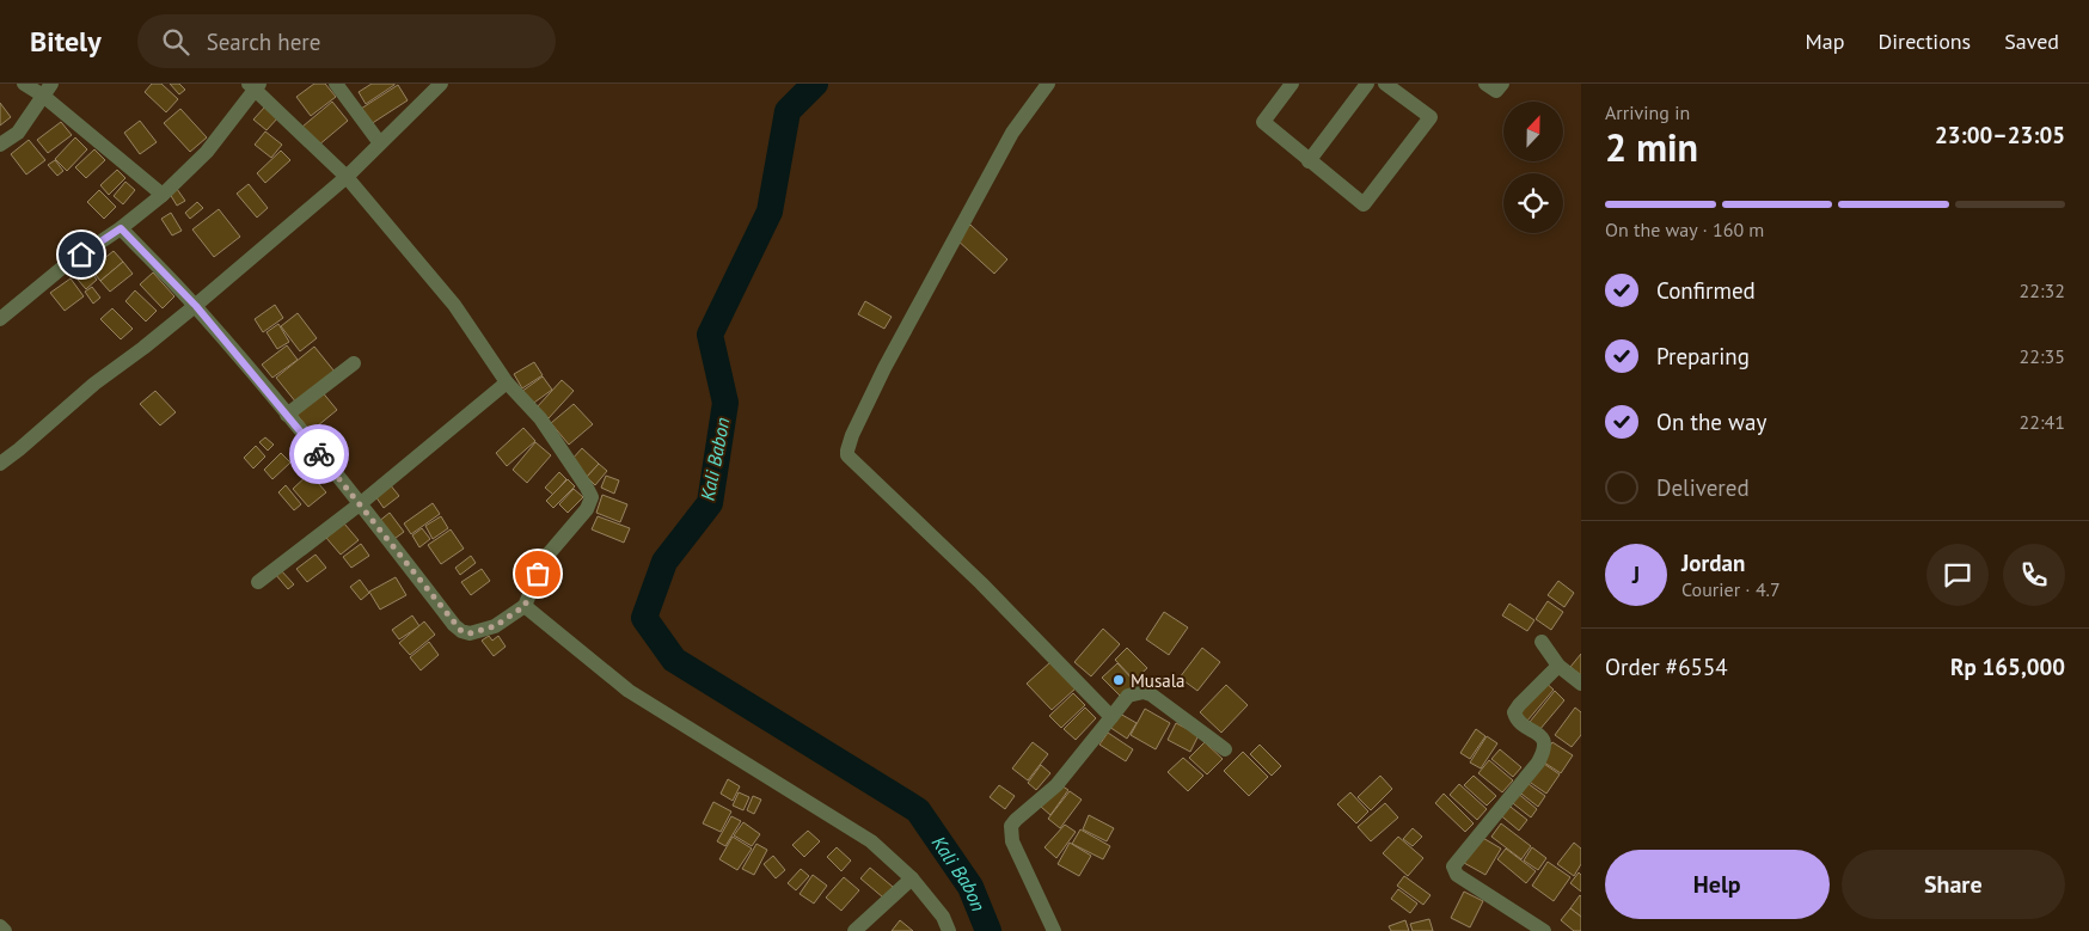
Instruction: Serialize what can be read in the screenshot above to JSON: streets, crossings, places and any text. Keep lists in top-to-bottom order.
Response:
{
  "water": ["Kali Babon"],
  "places": ["Musala"],
  "north": "top",
  "page": {
    "header": "Bitely",
    "search": "Search here",
    "nav": ["Map", "Directions", "Saved"],
    "heading": ["2 min", "Arriving in", "23:00–23:05"],
    "panel": [
      "Jordan",
      "Courier · 4.7",
      "Order #6554",
      "Rp 165,000"
    ],
    "bar": "On the way · 160 m",
    "list": [
      ["Confirmed", "22:32"],
      ["Preparing", "22:35"],
      ["On the way", "22:41"],
      "Delivered"
    ],
    "round": "J",
    "buttons": ["Help", "Share"]
  }
}
